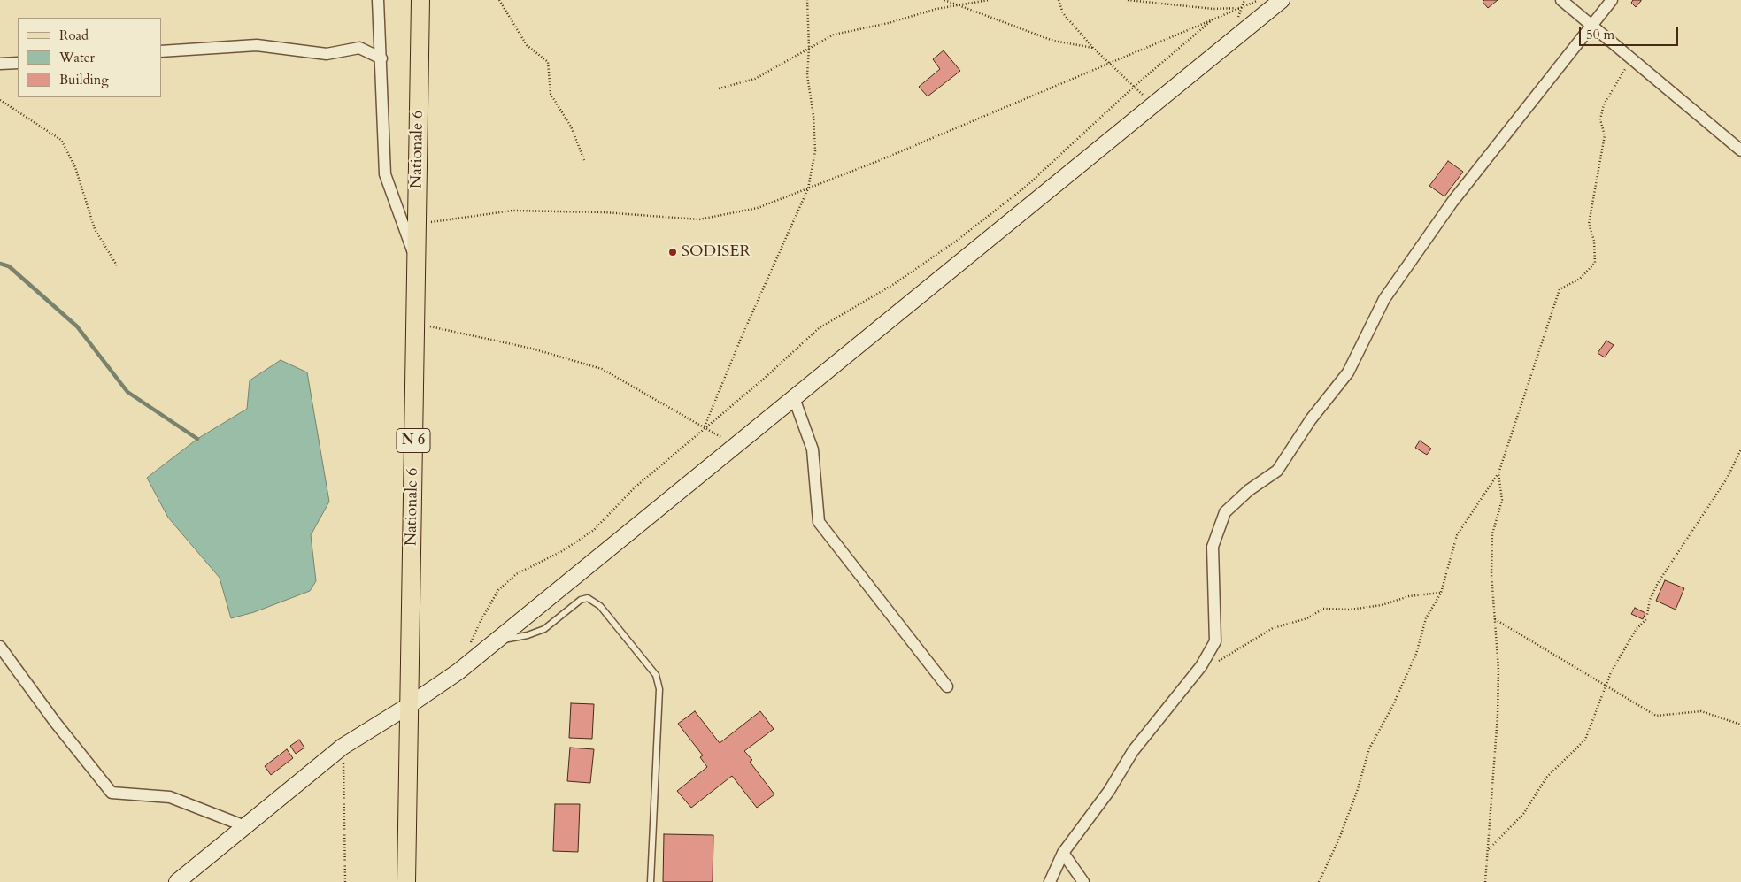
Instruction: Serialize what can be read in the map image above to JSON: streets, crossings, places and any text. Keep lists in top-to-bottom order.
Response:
{
  "streets": {
    "main road": ["Nationale 6", "N 6"]
  },
  "places": ["SODISER"],
  "legend": ["Road", "Water", "Building"],
  "scale_bar": "50 m"
}
